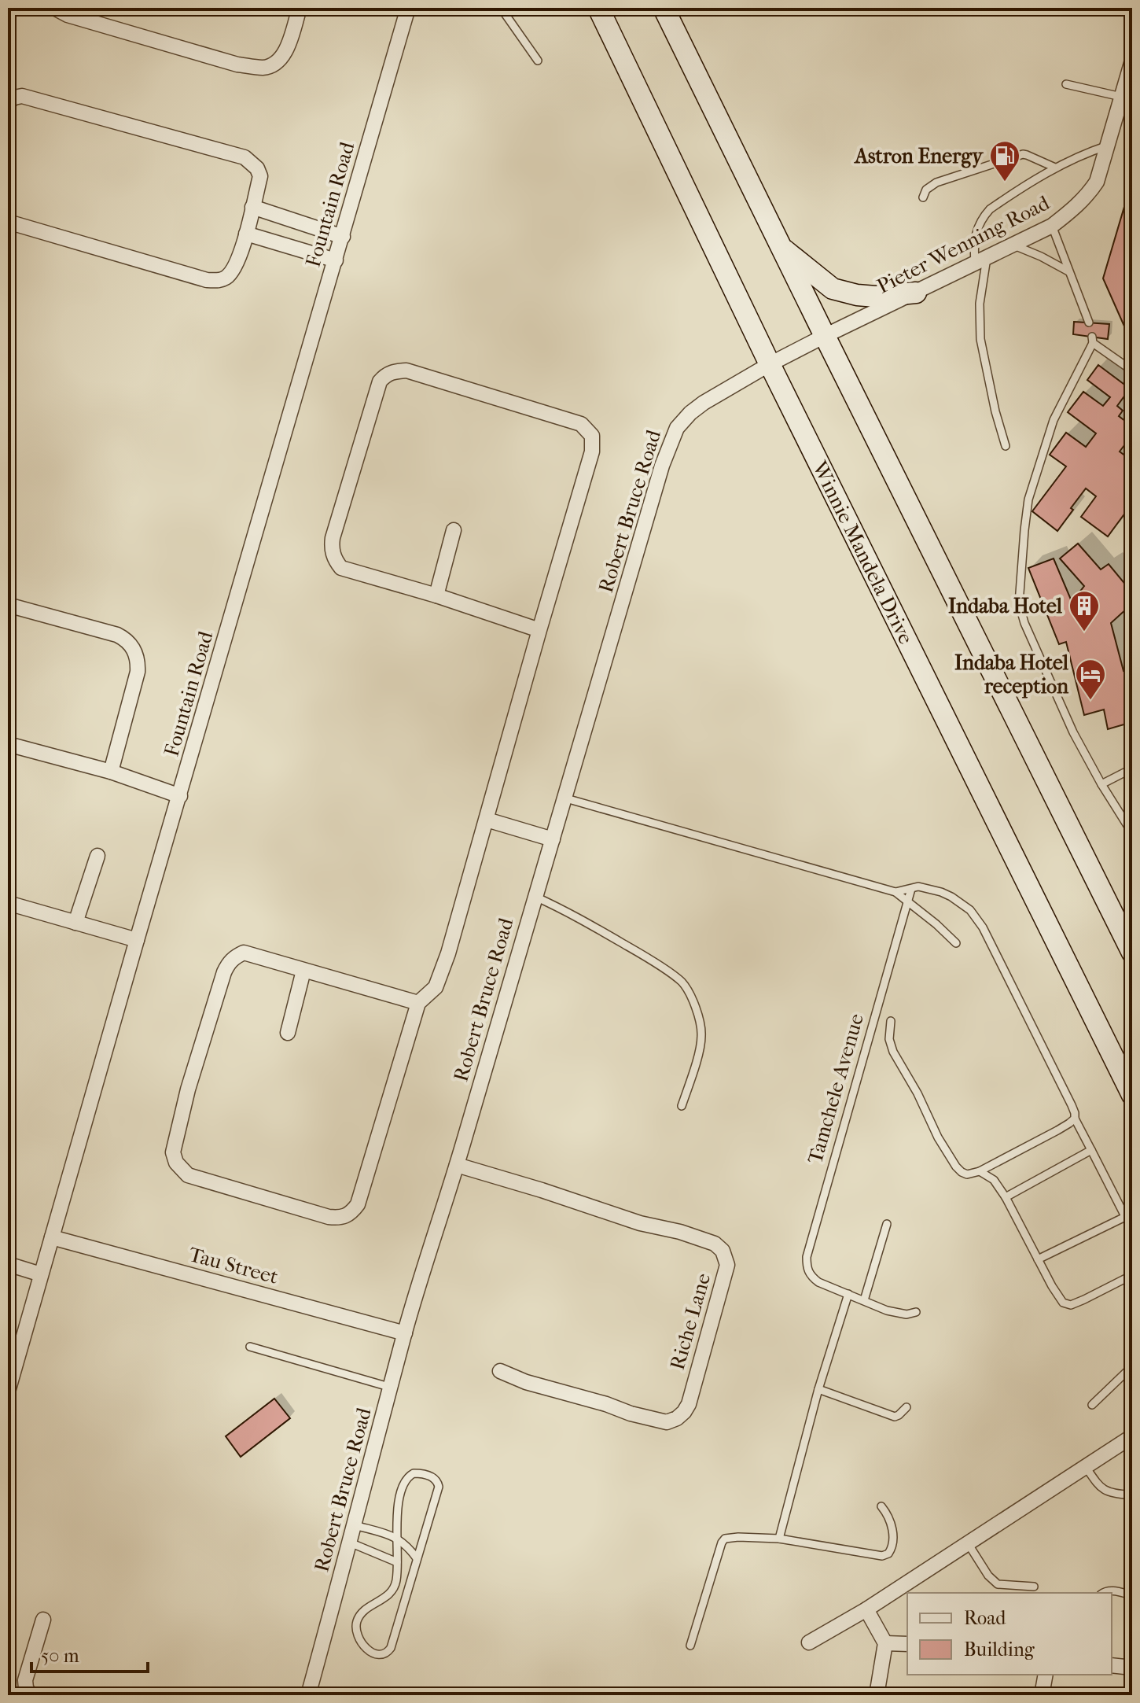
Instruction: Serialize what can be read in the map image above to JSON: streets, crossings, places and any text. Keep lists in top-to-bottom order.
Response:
{
  "streets": {
    "main road": ["Winnie Mandela Drive"],
    "street": [
      "Fountain Road",
      "Pieter Wenning Road",
      "Robert Bruce Road",
      "Tau Street",
      "Riche Lane"
    ],
    "lane": ["Tamchele Avenue"]
  },
  "crossings": [
    ["Fountain Road", "Tau Street"],
    ["Pieter Wenning Road", "Robert Bruce Road"],
    ["Pieter Wenning Road", "Winnie Mandela Drive"],
    ["Robert Bruce Road", "Winnie Mandela Drive"],
    ["Robert Bruce Road", "Tau Street"],
    ["Robert Bruce Road", "Riche Lane"]
  ],
  "places": {
    "fuel station": ["Astron Energy"],
    "building": ["Indaba Hotel"],
    "hotel": ["Indaba Hotel reception"]
  },
  "legend": ["Road", "Building"],
  "scale_bar": "50 m"
}
